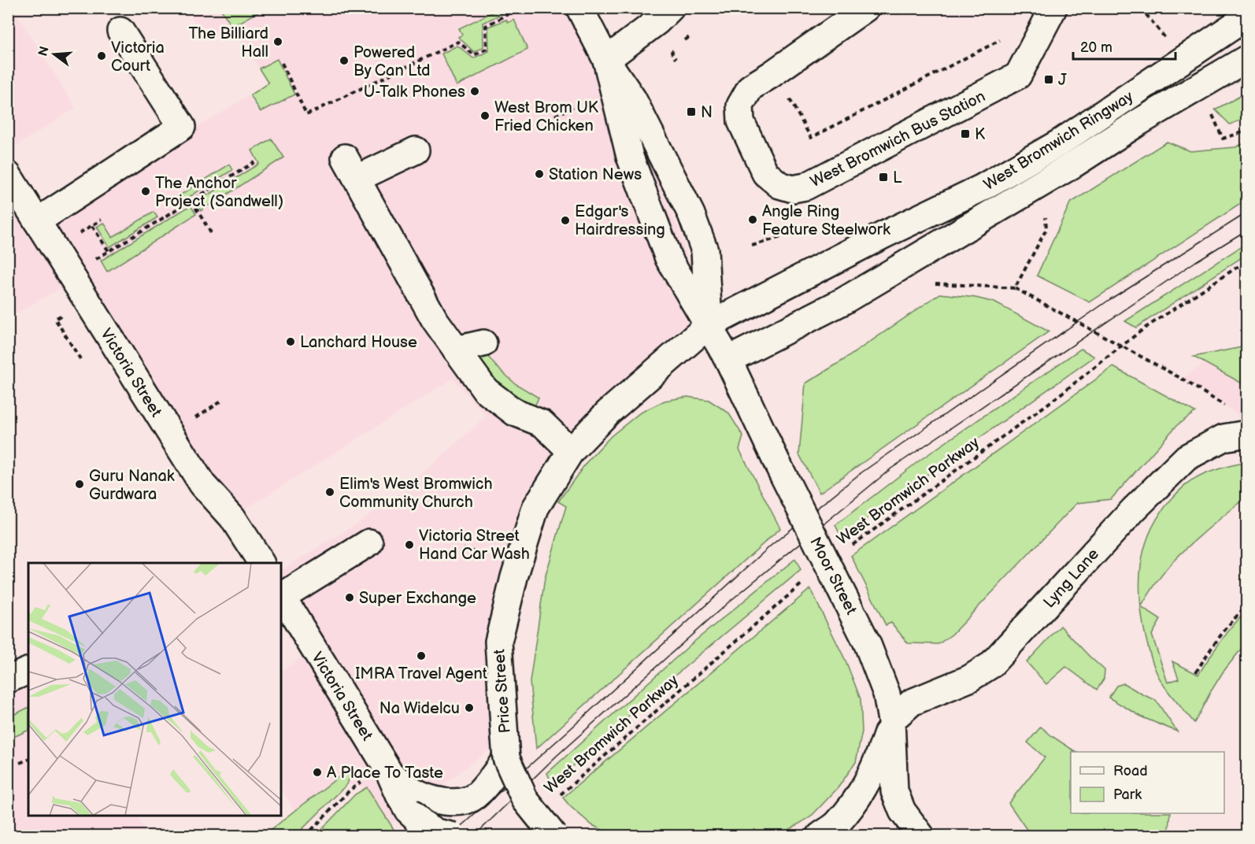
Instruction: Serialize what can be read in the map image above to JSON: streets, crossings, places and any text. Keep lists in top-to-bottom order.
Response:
{
  "streets": {
    "street": [
      "West Bromwich Bus Station",
      "West Bromwich Ringway",
      "Victoria Street",
      "Moor Street",
      "Lyng Lane",
      "Price Street"
    ],
    "path": ["West Bromwich Parkway"]
  },
  "crossings": [
    ["West Bromwich Ringway", "Moor Street"],
    ["West Bromwich Ringway", "Price Street"],
    ["Moor Street", "Lyng Lane"],
    ["Moor Street", "Price Street"]
  ],
  "places": {
    "other": [
      "The Billiard Hall",
      "Victoria Court",
      "Powered By Can Ltd",
      "U-Talk Phones",
      "West Brom UK Fried Chicken",
      "Station News",
      "The Anchor Project (Sandwell)",
      "Angle Ring Feature Steelwork",
      "Edgar's Hairdressing",
      "Lanchard House",
      "Guru Nanak Gurdwara",
      "Elim's West Bromwich Community Church",
      "Victoria Street Hand Car Wash",
      "Super Exchange",
      "IMRA Travel Agent",
      "Na Widelcu",
      "A Place To Taste"
    ],
    "transit": [
      "J",
      "N",
      "K",
      "L"
    ]
  },
  "legend": ["Road", "Park"],
  "scale_bar": "20 m",
  "north": "left"
}
